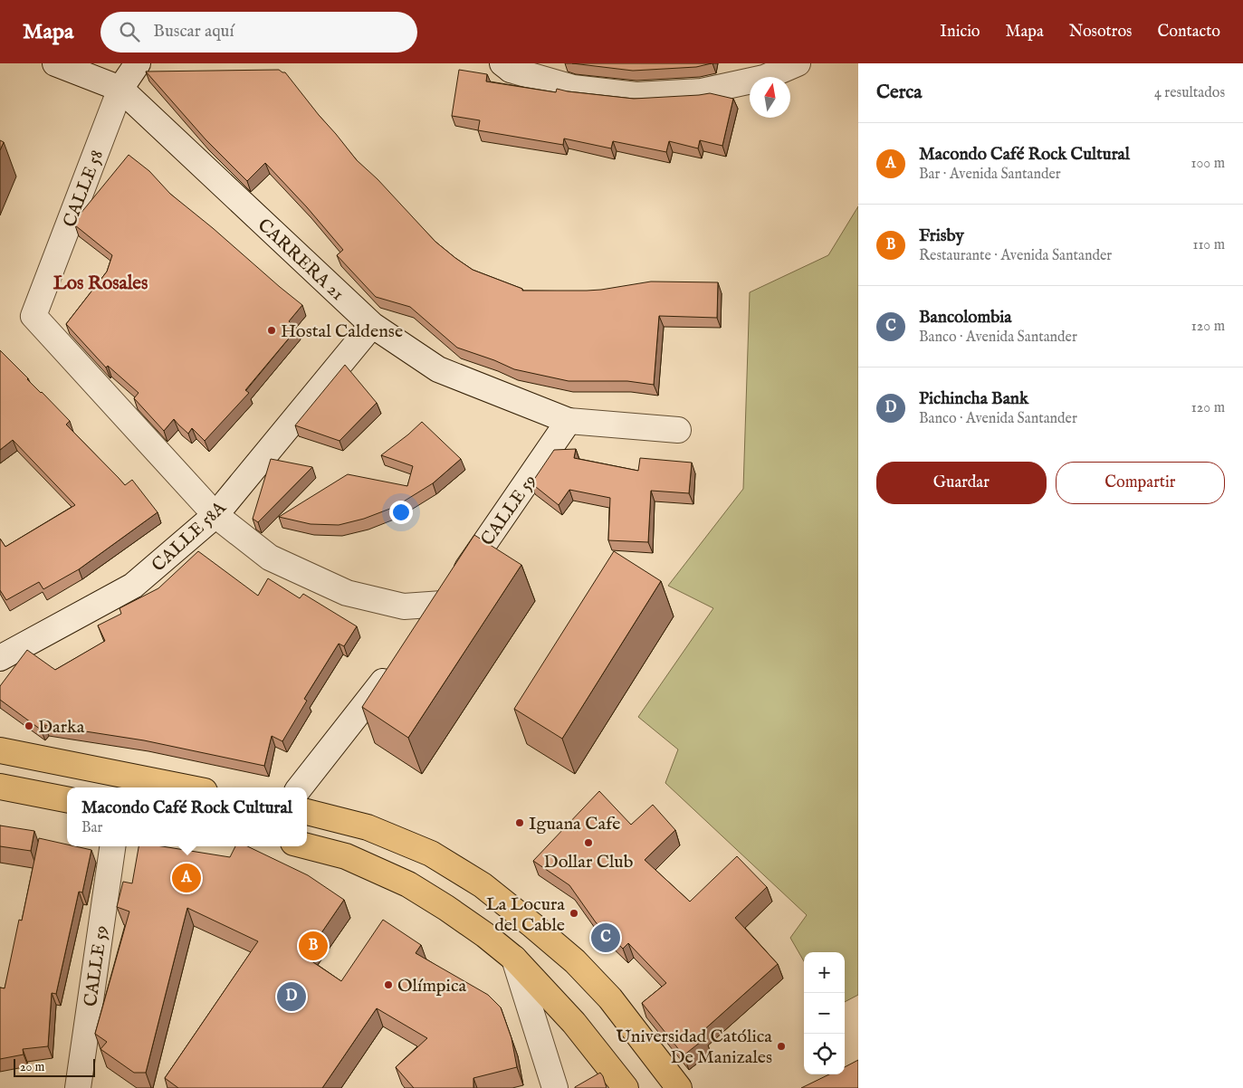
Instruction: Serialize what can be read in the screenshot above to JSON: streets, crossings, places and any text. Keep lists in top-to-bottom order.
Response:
{
  "streets": {
    "street": [
      "CALLE 58",
      "CARRERA 21",
      "CALLE 59",
      "CALLE 58A"
    ]
  },
  "crossings": [
    ["CALLE 58", "CARRERA 21"],
    ["CALLE 58", "CALLE 58A"],
    ["CARRERA 21", "CALLE 59"],
    ["CARRERA 21", "CALLE 58A"]
  ],
  "districts": ["Los Rosales"],
  "places": [
    "Hostal Caldense",
    "Darka",
    "Iguana Cafe",
    "Dollar Club",
    "La Locura del Cable",
    "Olímpica",
    "Universidad Católica De Manizales"
  ],
  "scale_bar": "20 m",
  "north": "top",
  "page": {
    "header": "Mapa",
    "search": "Buscar aquí",
    "nav": [
      "Inicio",
      "Mapa",
      "Nosotros",
      "Contacto"
    ],
    "heading": ["Cerca", "4 resultados"],
    "list": [
      {
        "mark": "A",
        "name": "Macondo Café Rock Cultural",
        "note": "Bar · Avenida Santander",
        "value": "100 m"
      },
      {
        "mark": "B",
        "name": "Frisby",
        "note": "Restaurante · Avenida Santander",
        "value": "110 m"
      },
      {
        "mark": "C",
        "name": "Bancolombia",
        "note": "Banco · Avenida Santander",
        "value": "120 m"
      },
      {
        "mark": "D",
        "name": "Pichincha Bank",
        "note": "Banco · Avenida Santander",
        "value": "120 m"
      }
    ],
    "buttons": ["Guardar", "Compartir"],
    "popup": ["Macondo Café Rock Cultural", "Bar"],
    "pins": [
      "A",
      "C",
      "B",
      "D"
    ],
    "map_buttons": ["+", "−"],
    "scale": "20 m"
  }
}
